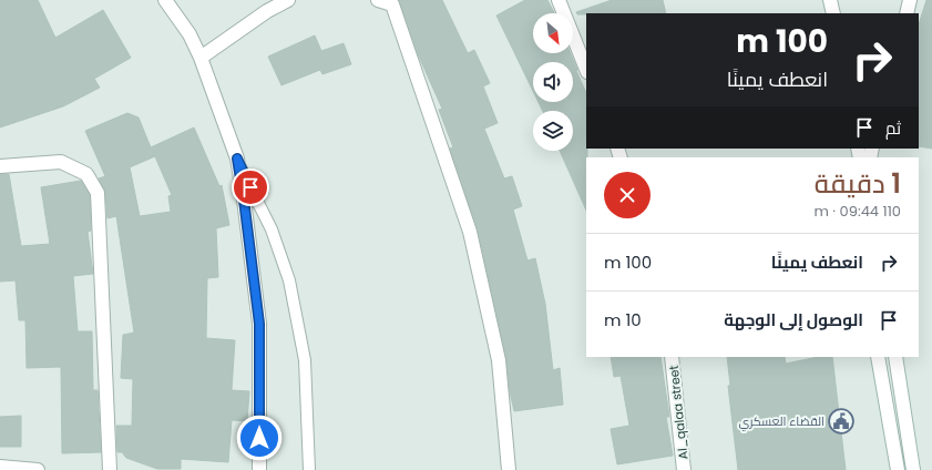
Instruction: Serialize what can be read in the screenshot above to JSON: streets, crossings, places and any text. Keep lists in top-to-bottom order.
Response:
{
  "streets": {
    "street": ["Al_qalaa street"]
  },
  "places": {
    "public building": ["القضاء العسكري"]
  },
  "north": "bottom right",
  "page": {
    "turn": ["100 m", "انعطف يمينًا"],
    "then": "ثم",
    "heading": ["1 دقيقة", "110 m · 09:44"],
    "list": [
      {
        "name": "انعطف يمينًا",
        "value": "100 m"
      },
      {
        "name": "الوصول إلى الوجهة",
        "value": "10 m"
      }
    ]
  }
}
